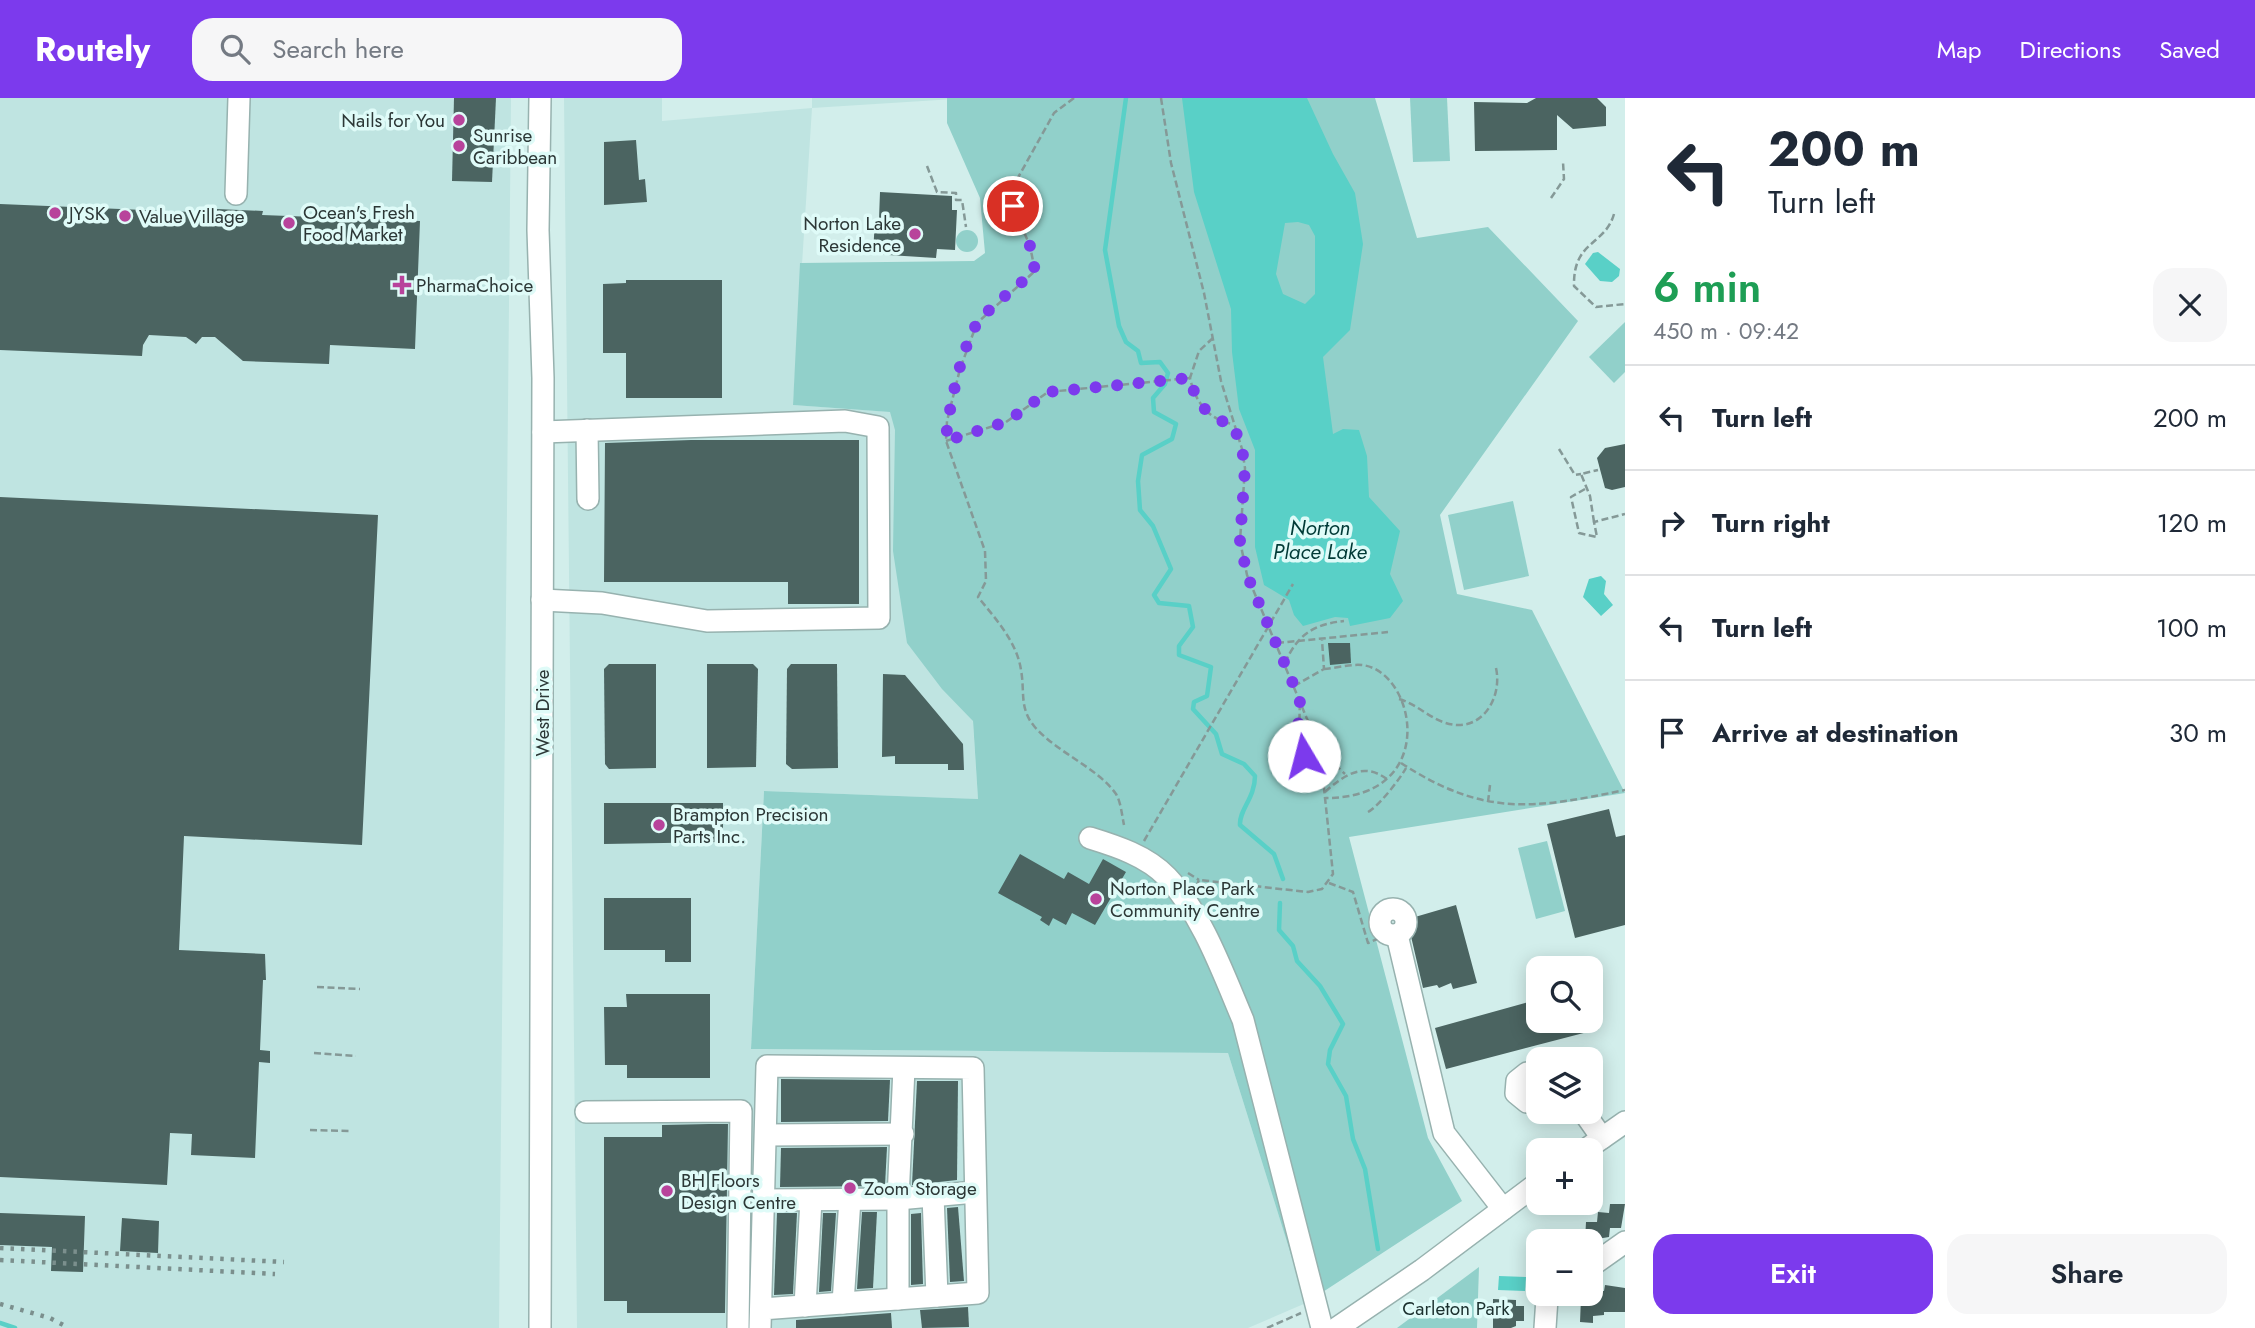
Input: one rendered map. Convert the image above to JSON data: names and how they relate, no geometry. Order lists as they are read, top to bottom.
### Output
{
  "streets": {
    "street": ["West Drive"]
  },
  "water": ["Norton Place Lake"],
  "parks": ["Carleton Park"],
  "places": {
    "other": [
      "Nails for You",
      "Sunrise Caribbean",
      "JYSK",
      "Value Village",
      "Ocean's Fresh Food Market",
      "Norton Lake Residence",
      "Brampton Precision Parts Inc.",
      "Norton Place Park Community Centre",
      "Zoom Storage",
      "BH Floors Design Centre"
    ],
    "health": ["PharmaChoice"]
  },
  "page": {
    "header": "Routely",
    "search": "Search here",
    "nav": ["Map", "Directions", "Saved"],
    "turn": ["200 m", "Turn left"],
    "heading": ["6 min", "450 m · 09:42"],
    "list": [
      {
        "name": "Turn left",
        "value": "200 m"
      },
      {
        "name": "Turn right",
        "value": "120 m"
      },
      {
        "name": "Turn left",
        "value": "100 m"
      },
      {
        "name": "Arrive at destination",
        "value": "30 m"
      }
    ],
    "map_buttons": ["+", "−"],
    "buttons": ["Exit", "Share"]
  }
}
